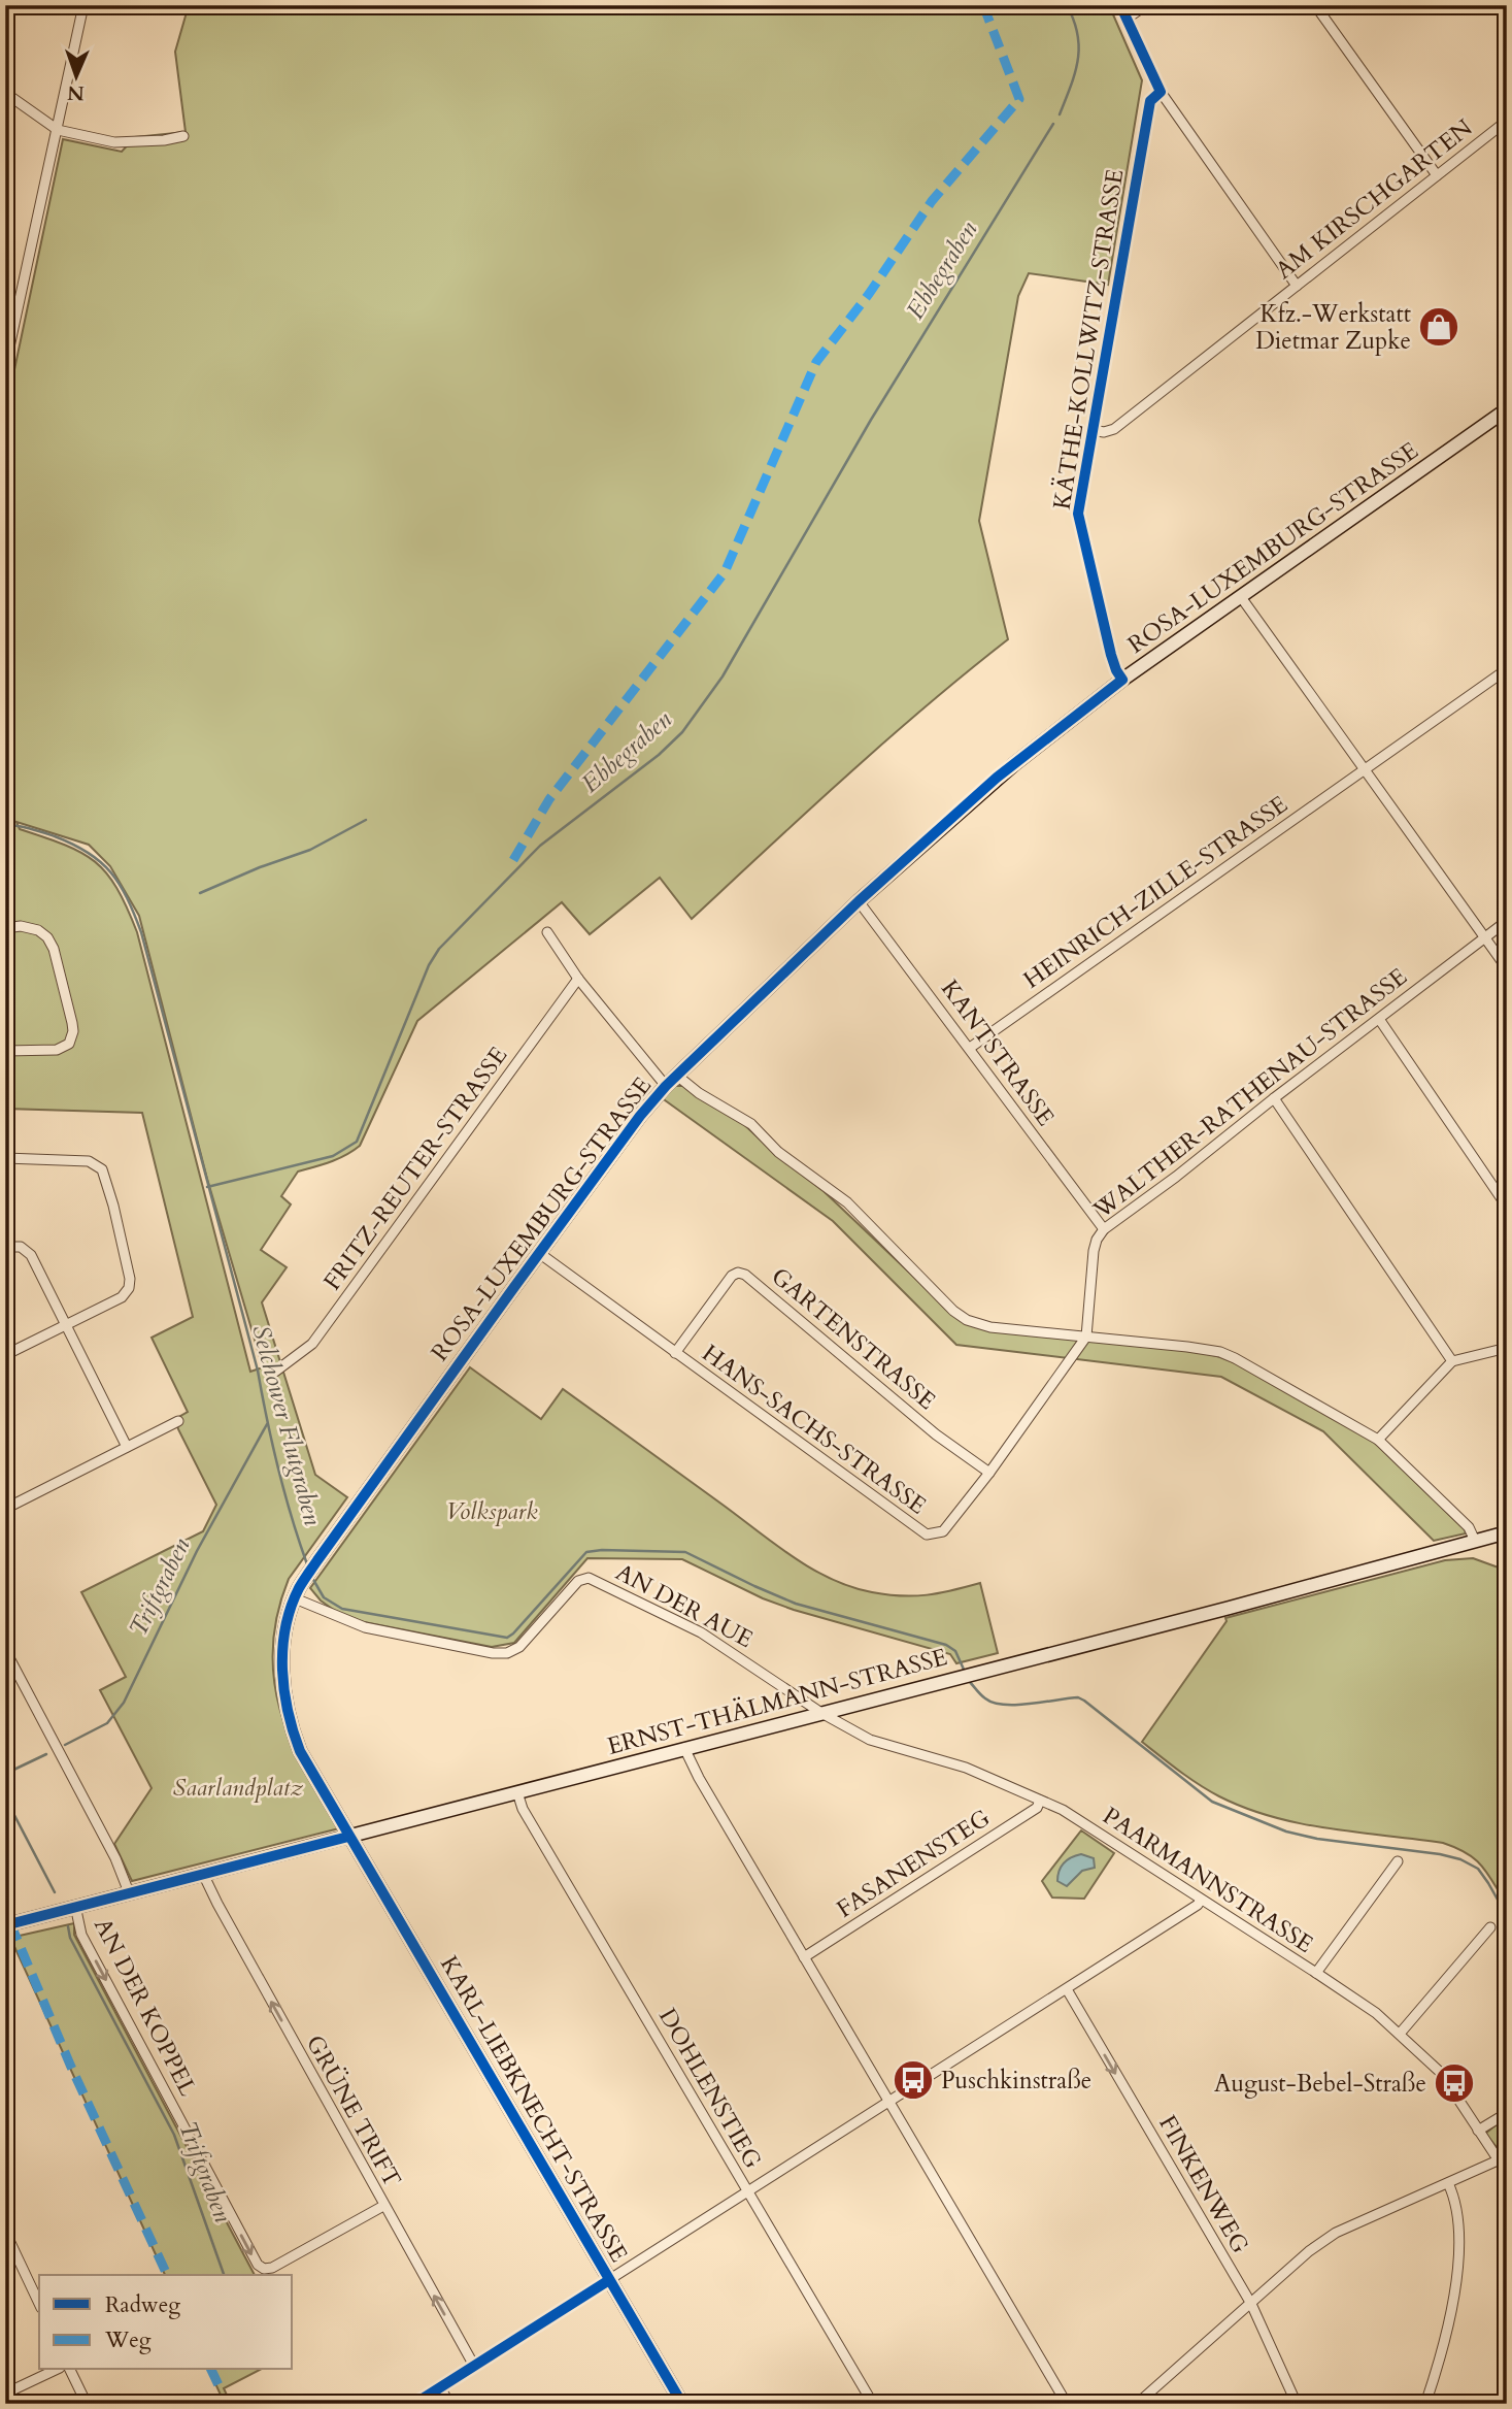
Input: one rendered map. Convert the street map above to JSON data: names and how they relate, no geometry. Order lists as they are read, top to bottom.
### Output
{
  "streets": {
    "street": [
      "AM KIRSCHGARTEN",
      "KÄTHE-KOLLWITZ-STRASSE",
      "ROSA-LUXEMBURG-STRASSE",
      "HEINRICH-ZILLE-STRASSE",
      "KANTSTRASSE",
      "WALTHER-RATHENAU-STRASSE",
      "FRITZ-REUTER-STRASSE",
      "GARTENSTRASSE",
      "HANS-SACHS-STRASSE",
      "AN DER AUE",
      "ERNST-THÄLMANN-STRASSE",
      "FASANENSTEG",
      "PAARMANNSTRASSE",
      "AN DER KOPPEL",
      "DOHLENSTIEG",
      "KARL-LIEBKNECHT-STRASSE",
      "GRÜNE TRIFT",
      "FINKENWEG"
    ]
  },
  "crossings": [
    ["AM KIRSCHGARTEN", "KÄTHE-KOLLWITZ-STRASSE"],
    ["KÄTHE-KOLLWITZ-STRASSE", "ROSA-LUXEMBURG-STRASSE"],
    ["ROSA-LUXEMBURG-STRASSE", "KANTSTRASSE"],
    ["ROSA-LUXEMBURG-STRASSE", "HANS-SACHS-STRASSE"],
    ["ROSA-LUXEMBURG-STRASSE", "AN DER AUE"],
    ["ROSA-LUXEMBURG-STRASSE", "ERNST-THÄLMANN-STRASSE"],
    ["ROSA-LUXEMBURG-STRASSE", "KARL-LIEBKNECHT-STRASSE"],
    ["HEINRICH-ZILLE-STRASSE", "KANTSTRASSE"],
    ["KANTSTRASSE", "WALTHER-RATHENAU-STRASSE"],
    ["WALTHER-RATHENAU-STRASSE", "HANS-SACHS-STRASSE"],
    ["GARTENSTRASSE", "HANS-SACHS-STRASSE"],
    ["AN DER AUE", "ERNST-THÄLMANN-STRASSE"],
    ["AN DER AUE", "PAARMANNSTRASSE"],
    ["ERNST-THÄLMANN-STRASSE", "PAARMANNSTRASSE"],
    ["ERNST-THÄLMANN-STRASSE", "AN DER KOPPEL"],
    ["ERNST-THÄLMANN-STRASSE", "DOHLENSTIEG"],
    ["ERNST-THÄLMANN-STRASSE", "KARL-LIEBKNECHT-STRASSE"],
    ["ERNST-THÄLMANN-STRASSE", "GRÜNE TRIFT"],
    ["FASANENSTEG", "PAARMANNSTRASSE"],
    ["AN DER KOPPEL", "GRÜNE TRIFT"]
  ],
  "one_way": ["GRÜNE TRIFT", "FINKENWEG"],
  "water": ["Ebbegraben", "Selchower Flutgraben", "Triftgraben"],
  "parks": ["Volkspark", "Saarlandplatz"],
  "places": {
    "shop": ["Kfz.-Werkstatt Dietmar Zupke"],
    "bus stop": ["Puschkinstraße", "August-Bebel-Straße"]
  },
  "legend": ["Radweg", "Weg"],
  "north": "bottom"
}
